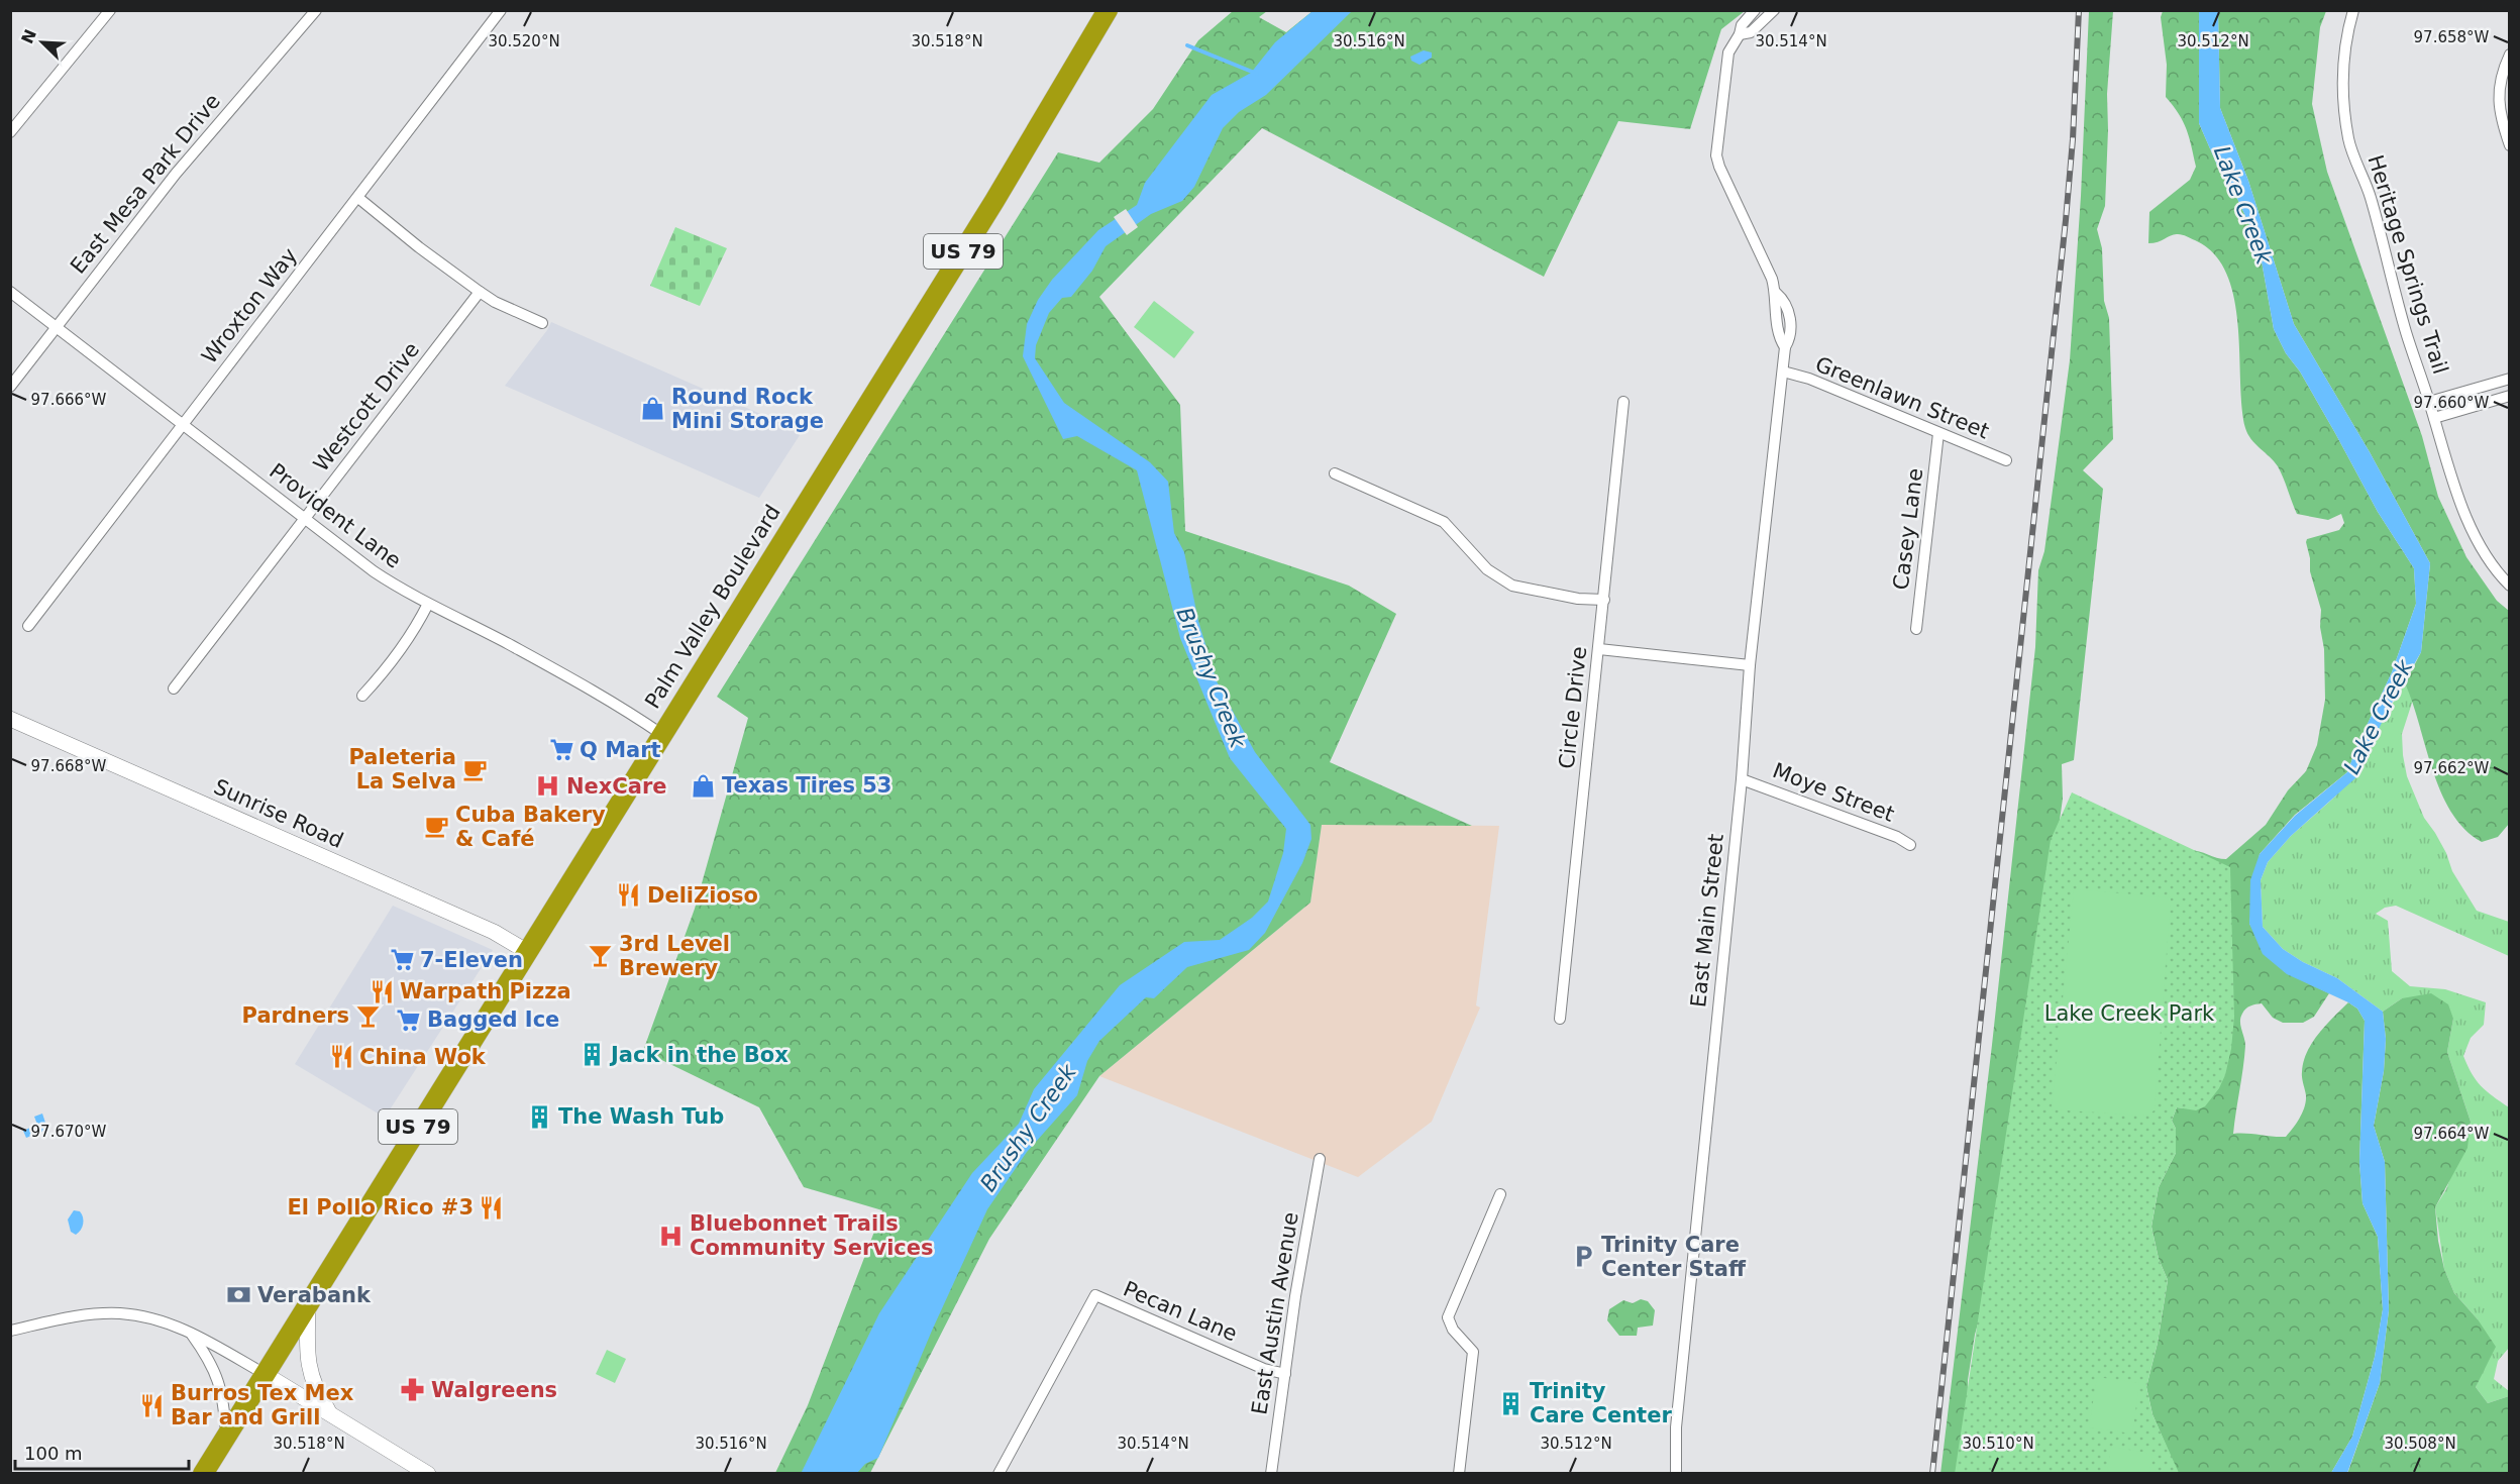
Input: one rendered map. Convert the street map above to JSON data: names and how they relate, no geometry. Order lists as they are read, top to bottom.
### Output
{
  "streets": {
    "highway": ["US 79", "Palm Valley Boulevard"],
    "main road": ["Sunrise Road"],
    "street": [
      "East Mesa Park Drive",
      "Heritage Springs Trail",
      "Wroxton Way",
      "Greenlawn Street",
      "Westcott Drive",
      "Provident Lane",
      "Casey Lane",
      "Circle Drive",
      "Moye Street",
      "East Main Street",
      "Pecan Lane",
      "East Austin Avenue"
    ]
  },
  "crossings": [
    ["East Mesa Park Drive", "Provident Lane"],
    ["Wroxton Way", "Provident Lane"],
    ["Greenlawn Street", "Casey Lane"],
    ["Greenlawn Street", "East Main Street"],
    ["Westcott Drive", "Provident Lane"],
    ["Provident Lane", "Palm Valley Boulevard"],
    ["Palm Valley Boulevard", "Sunrise Road"],
    ["Moye Street", "East Main Street"],
    ["Pecan Lane", "East Austin Avenue"]
  ],
  "water": ["Lake Creek", "Brushy Creek"],
  "parks": ["Lake Creek Park"],
  "places": {
    "shop": ["Round Rock Mini Storage", "Texas Tires 53"],
    "supermarket": ["Q Mart", "7-Eleven", "Bagged Ice"],
    "cafe": ["Paleteria La Selva", "Cuba Bakery & Café"],
    "hospital": ["NexCare", "Bluebonnet Trails Community Services"],
    "restaurant": [
      "DeliZioso",
      "Warpath Pizza",
      "China Wok",
      "El Pollo Rico #3",
      "Burros Tex Mex Bar and Grill"
    ],
    "bar": ["3rd Level Brewery", "Pardners"],
    "building": ["Jack in the Box", "The Wash Tub", "Trinity Care Center"],
    "parking": ["Trinity Care Center Staff"],
    "bank": ["Verabank"],
    "pharmacy": ["Walgreens"]
  },
  "scale_bar": "100 m",
  "north": "top left",
  "coordinates": [
    "97.658°W",
    "30.520°N",
    "30.518°N",
    "30.516°N",
    "30.514°N",
    "30.512°N",
    "97.666°W",
    "97.660°W",
    "97.668°W",
    "97.662°W",
    "97.670°W",
    "97.664°W",
    "30.510°N",
    "30.508°N"
  ]
}
